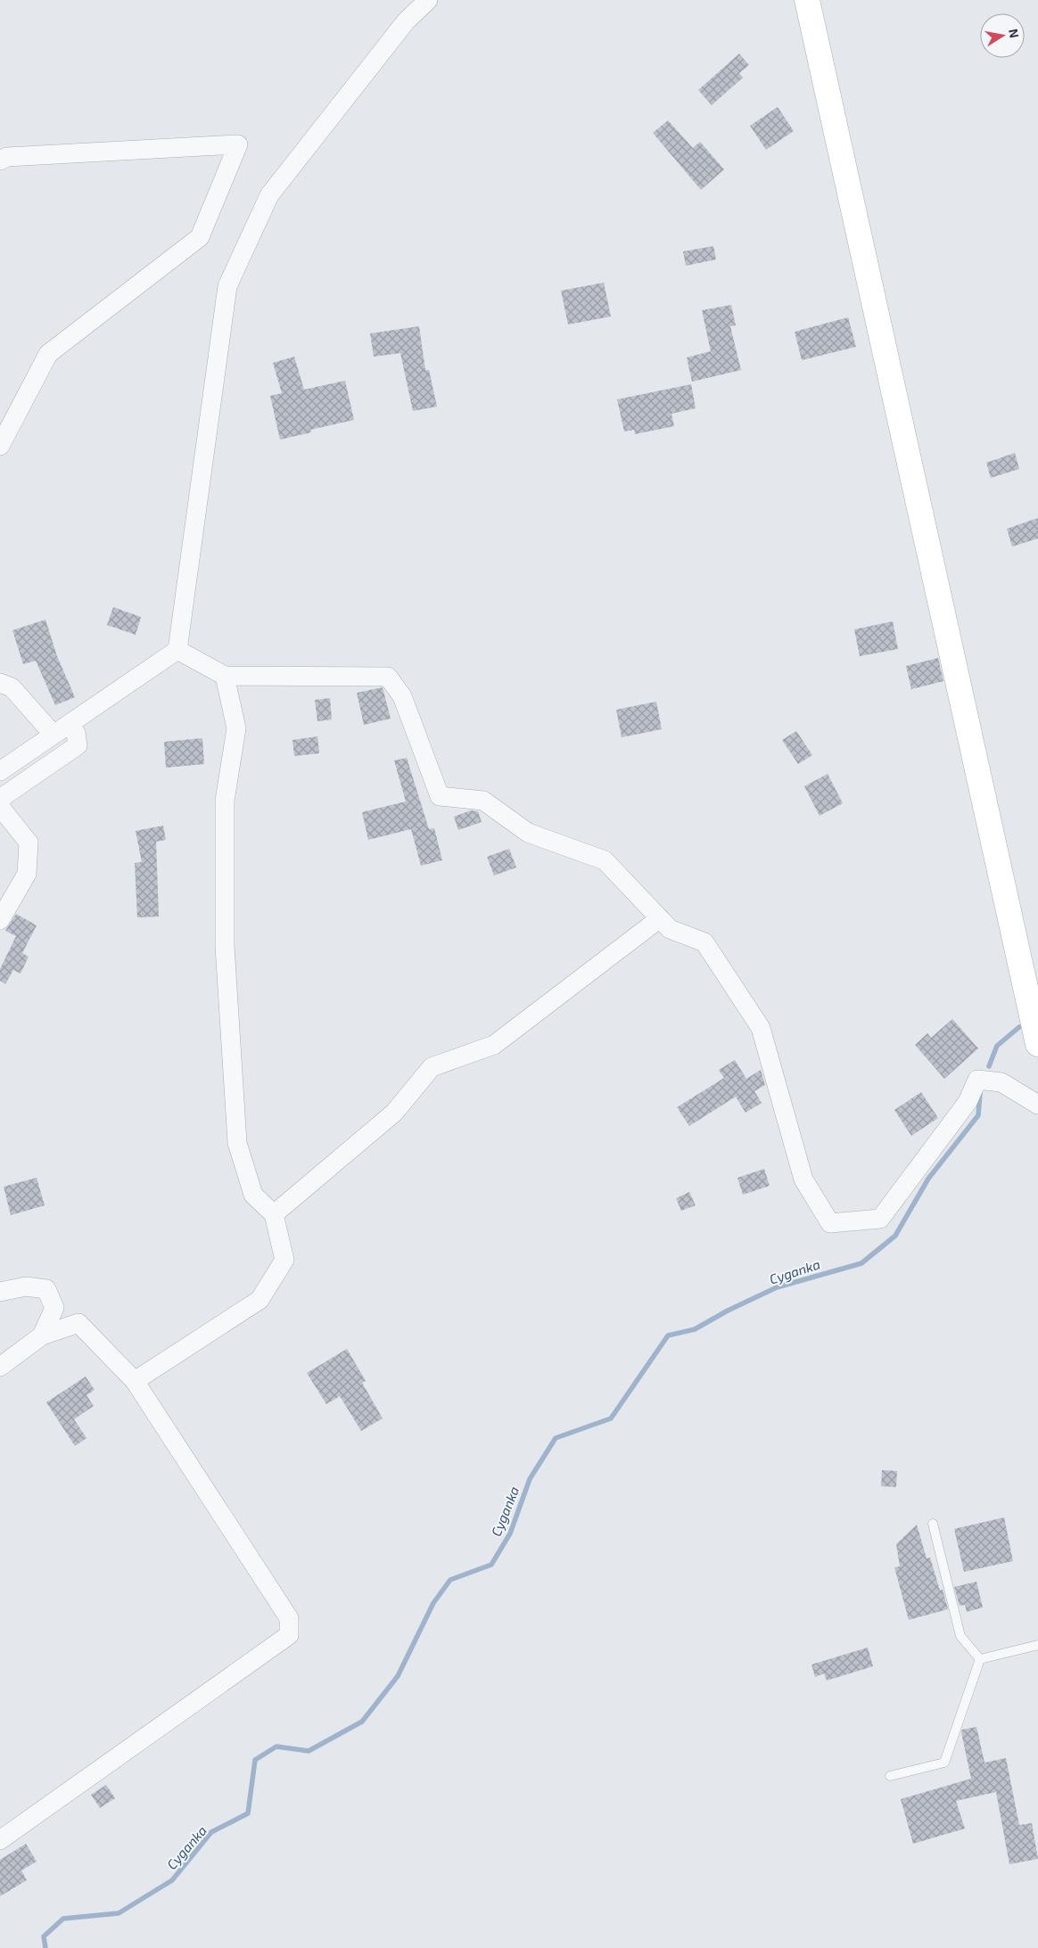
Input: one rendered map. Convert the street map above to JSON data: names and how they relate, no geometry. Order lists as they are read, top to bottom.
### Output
{
  "water": ["Cyganka"],
  "north": "right"
}
